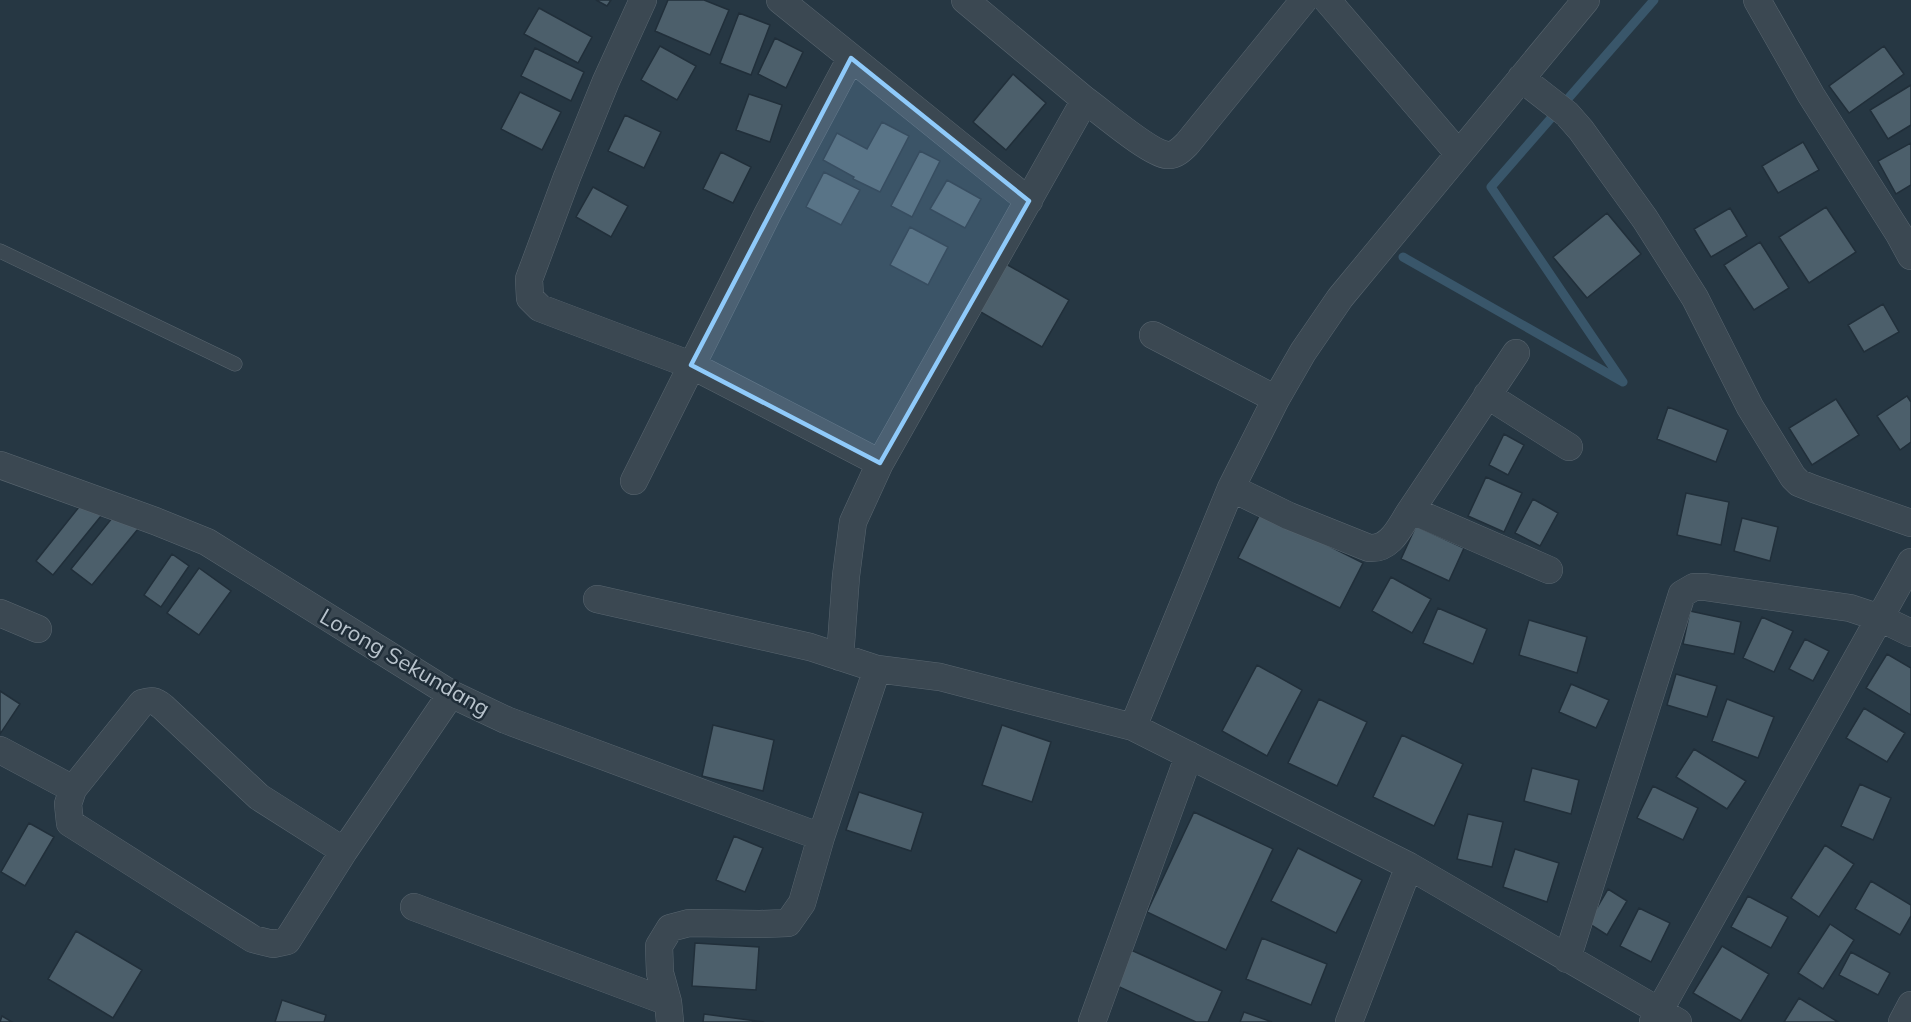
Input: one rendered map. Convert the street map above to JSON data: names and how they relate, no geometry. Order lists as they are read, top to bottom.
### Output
{
  "streets": {
    "street": ["Lorong Sekundang"]
  }
}
